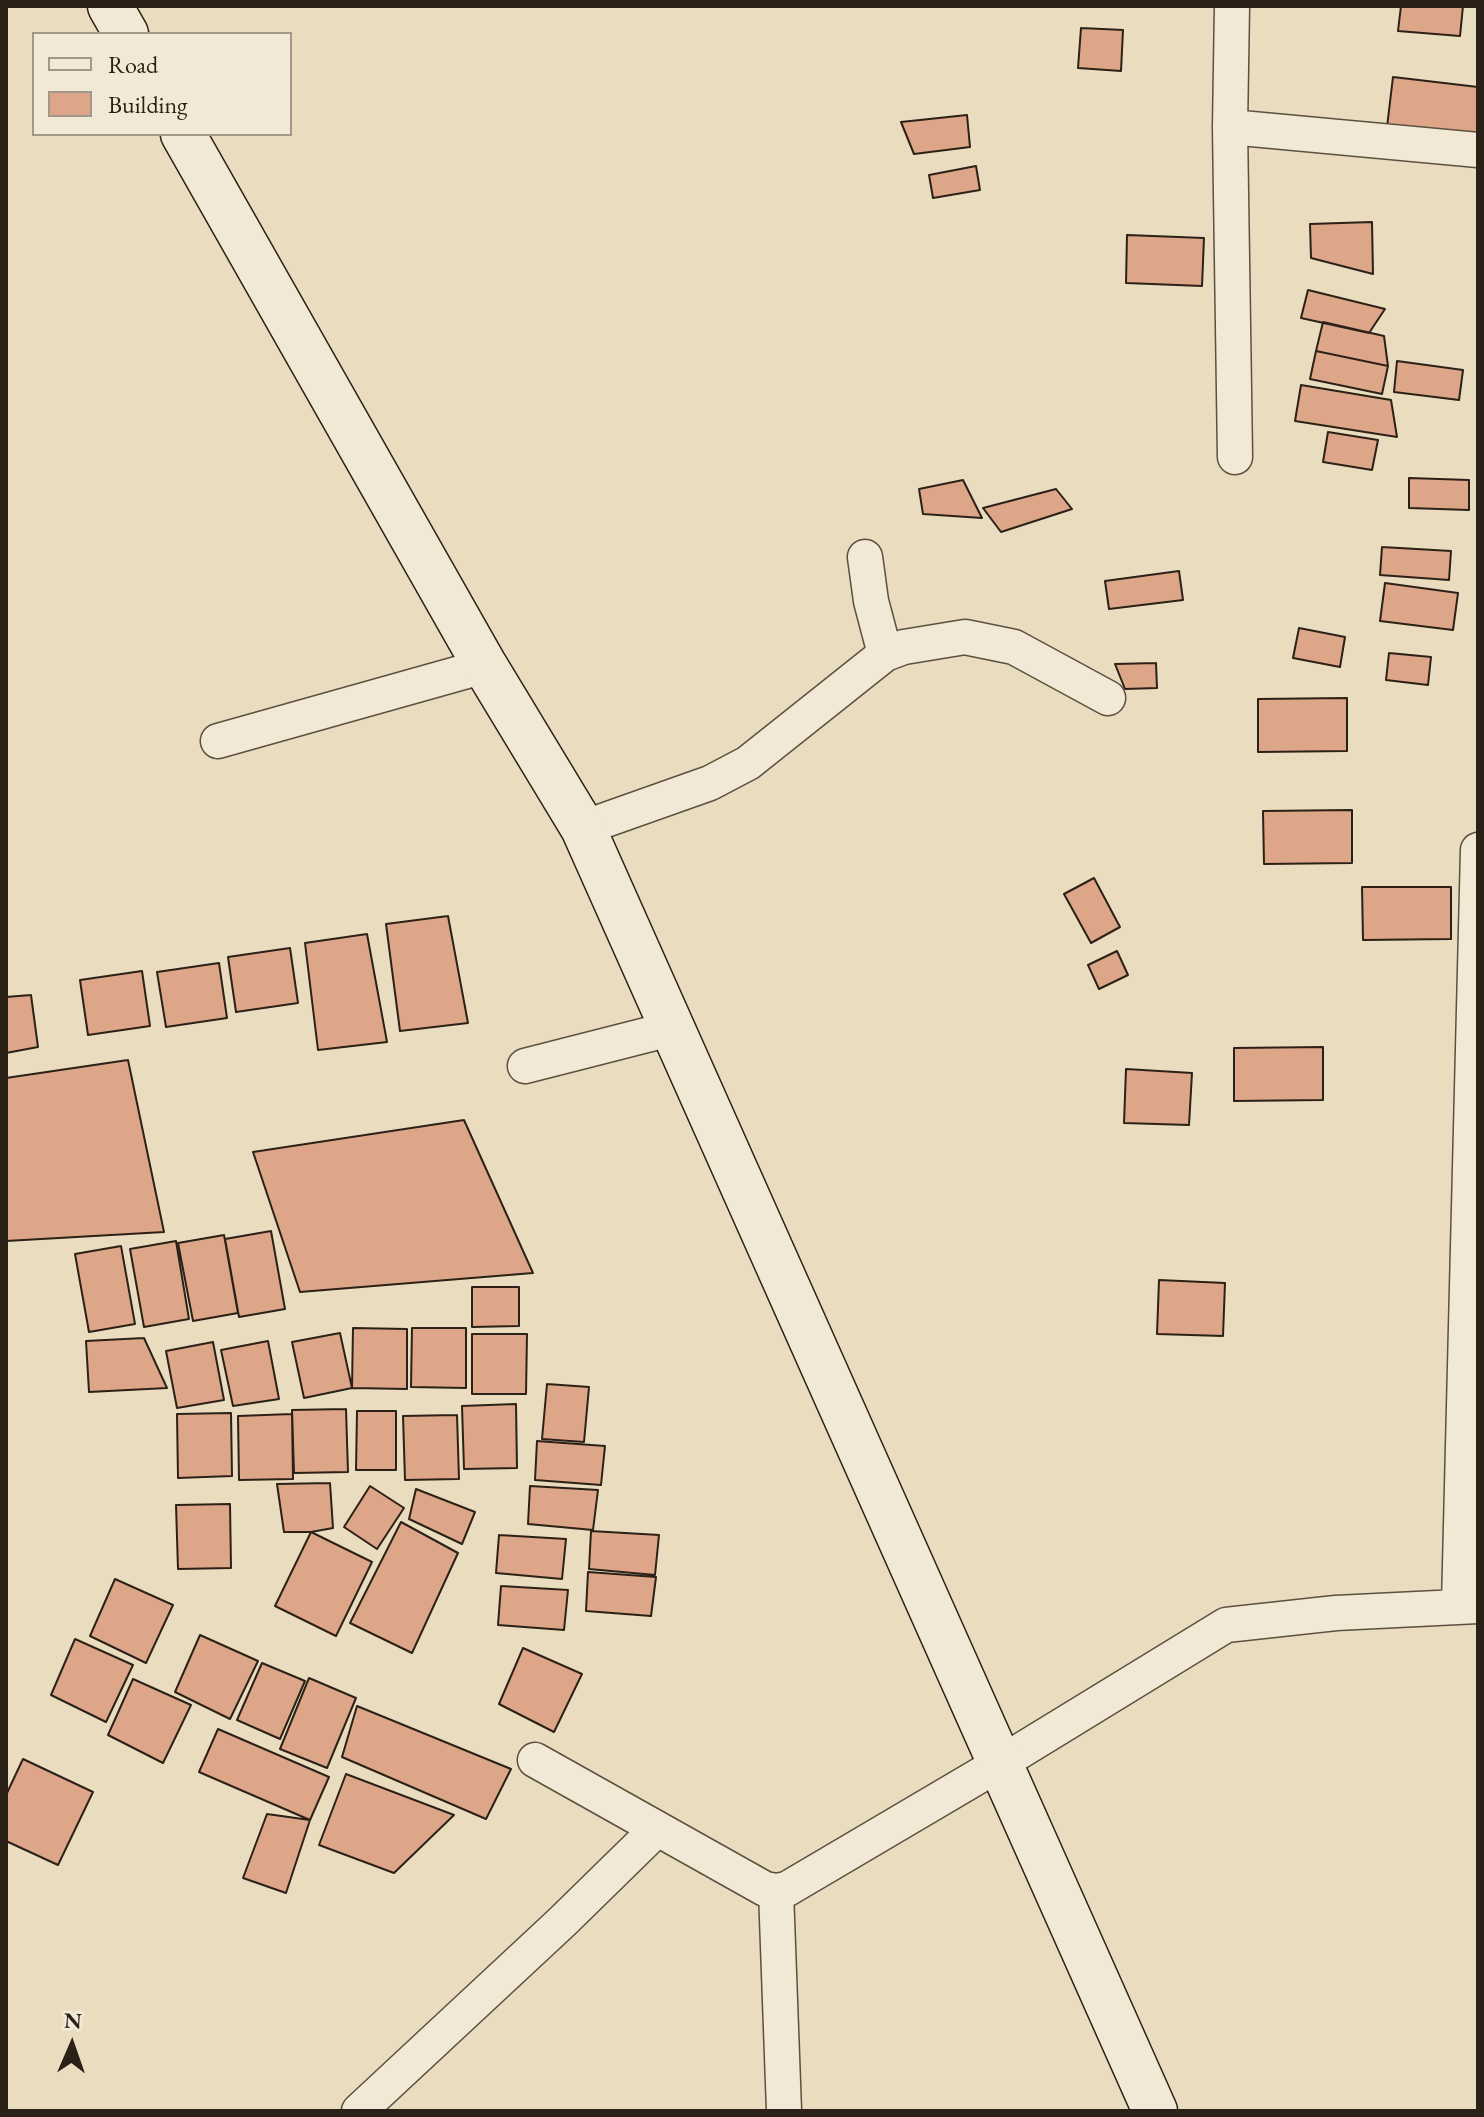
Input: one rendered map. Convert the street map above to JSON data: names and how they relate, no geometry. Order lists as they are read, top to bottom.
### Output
{
  "legend": ["Road", "Building"],
  "north": "top"
}
